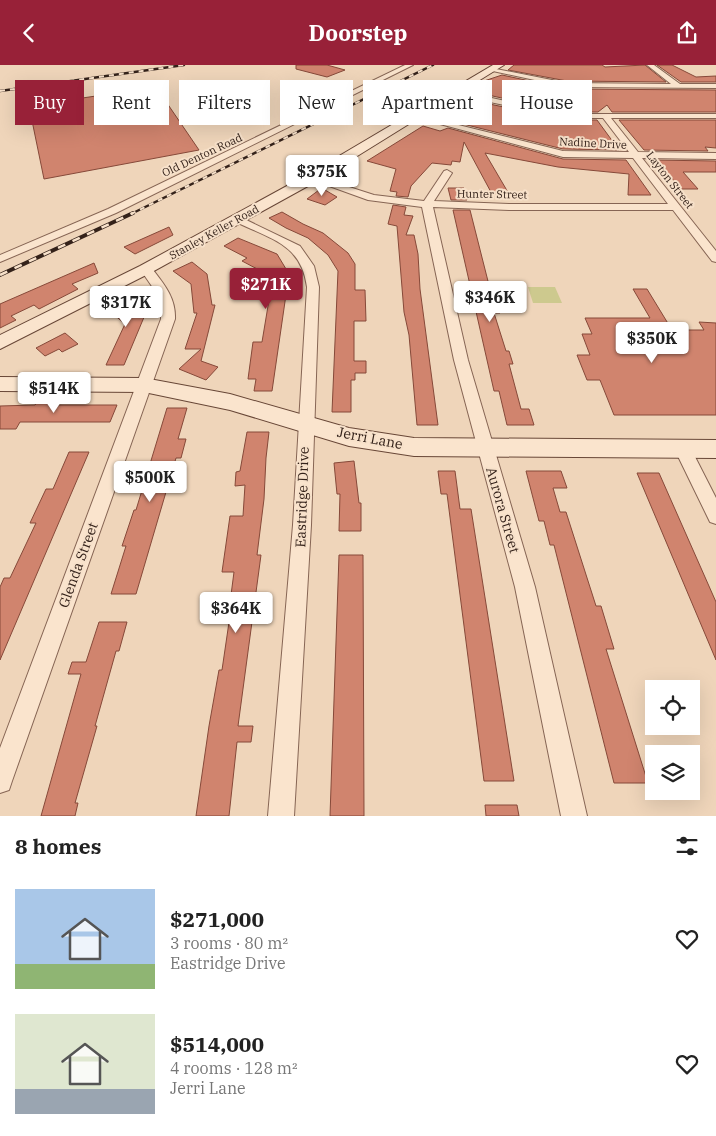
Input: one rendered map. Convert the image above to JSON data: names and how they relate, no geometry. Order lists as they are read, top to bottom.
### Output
{
  "streets": {
    "street": [
      "Nadine Drive",
      "Old Denton Road",
      "Layton Street",
      "Hunter Street",
      "Stanley Keller Road",
      "Jerri Lane",
      "Eastridge Drive",
      "Aurora Street",
      "Glenda Street"
    ]
  },
  "crossings": [
    ["Nadine Drive", "Layton Street"],
    ["Layton Street", "Hunter Street"],
    ["Hunter Street", "Stanley Keller Road"],
    ["Hunter Street", "Aurora Street"],
    ["Stanley Keller Road", "Eastridge Drive"],
    ["Stanley Keller Road", "Glenda Street"],
    ["Jerri Lane", "Eastridge Drive"],
    ["Jerri Lane", "Aurora Street"],
    ["Jerri Lane", "Glenda Street"]
  ],
  "page": {
    "header": "Doorstep",
    "chip": [
      "Buy",
      "Rent",
      "Filters",
      "New",
      "Apartment",
      "House"
    ],
    "price": [
      "$375K",
      "$271K",
      "$346K",
      "$317K",
      "$350K",
      "$514K",
      "$500K",
      "$364K"
    ],
    "heading": "8 homes",
    "list": [
      {
        "name": "$271,000",
        "note": "3 rooms · 80 m² · Eastridge Drive"
      },
      {
        "name": "$514,000",
        "note": "4 rooms · 128 m² · Jerri Lane"
      }
    ]
  }
}
